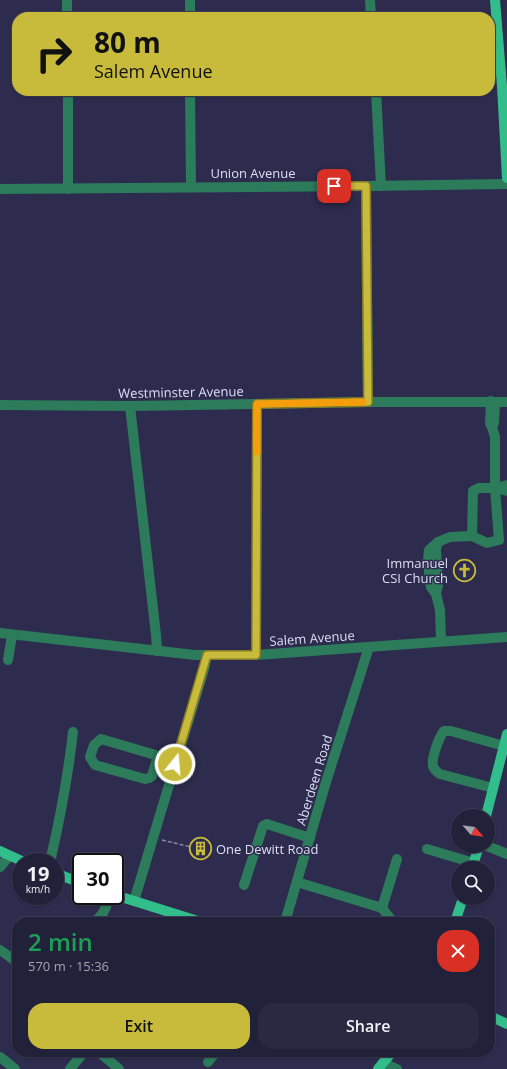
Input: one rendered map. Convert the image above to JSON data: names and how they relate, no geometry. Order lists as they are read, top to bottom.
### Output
{
  "streets": {
    "street": [
      "Union Avenue",
      "Westminster Avenue",
      "Salem Avenue",
      "Aberdeen Road"
    ]
  },
  "crossings": [
    ["Salem Avenue", "Aberdeen Road"]
  ],
  "places": {
    "church": ["Immanuel CSI Church"],
    "building": ["One Dewitt Road"]
  },
  "north": "bottom right",
  "page": {
    "turn": ["80 m", "Salem Avenue"],
    "speed": "19 km/h",
    "limit": "30",
    "heading": ["2 min", "570 m · 15:36"],
    "buttons": ["Exit", "Share"]
  }
}
